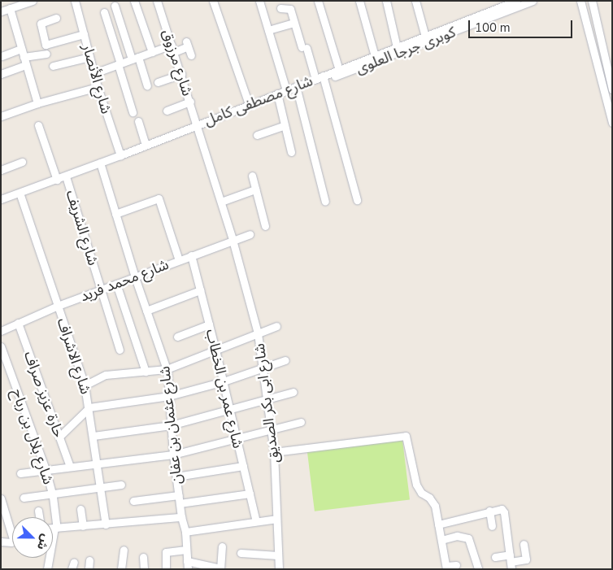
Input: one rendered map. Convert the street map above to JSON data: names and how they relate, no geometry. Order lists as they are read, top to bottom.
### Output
{
  "streets": {
    "street": [
      "كوبرى جرجا العلوى",
      "شارع مرزوق",
      "شارع الأنصار",
      "شارع مصطفى كامل",
      "شارع الشريف",
      "شارع محمد فريد",
      "شارع الاشراف",
      "شارع عمر بن الخطاب",
      "حارة عزيز صراف",
      "شارع ابى بكر الصديق",
      "شارع عثمان بن عفان",
      "شارع بلال بن رباح"
    ]
  },
  "crossings": [
    ["كوبرى جرجا العلوى", "شارع مصطفى كامل"],
    ["شارع مرزوق", "شارع مصطفى كامل"],
    ["شارع مرزوق", "شارع ابى بكر الصديق"],
    ["شارع الأنصار", "شارع مصطفى كامل"],
    ["شارع مصطفى كامل", "شارع الشريف"],
    ["شارع مصطفى كامل", "شارع الاشراف"],
    ["شارع مصطفى كامل", "شارع عثمان بن عفان"],
    ["شارع الشريف", "شارع محمد فريد"],
    ["شارع محمد فريد", "شارع الاشراف"],
    ["شارع محمد فريد", "شارع عمر بن الخطاب"],
    ["شارع محمد فريد", "حارة عزيز صراف"],
    ["شارع محمد فريد", "شارع ابى بكر الصديق"],
    ["شارع محمد فريد", "شارع عثمان بن عفان"]
  ],
  "scale_bar": "100 m",
  "north": "bottom right"
}
